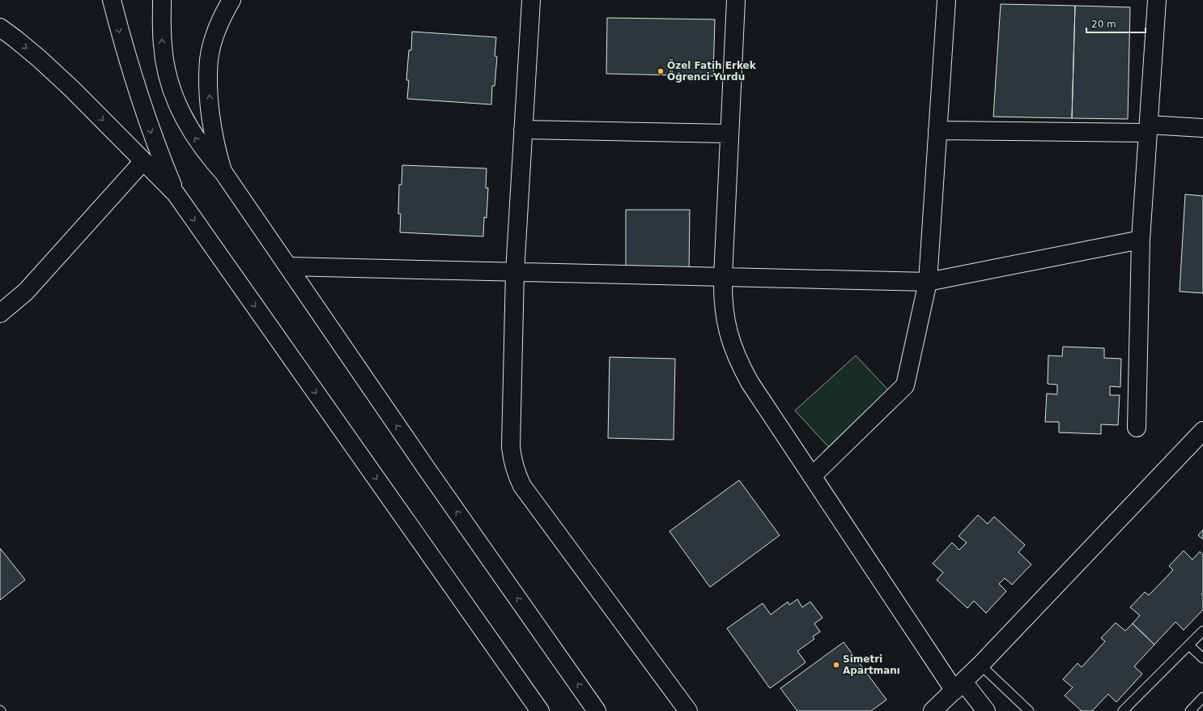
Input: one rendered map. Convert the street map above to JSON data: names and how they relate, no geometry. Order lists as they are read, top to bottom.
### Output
{
  "places": ["Özel Fatih Erkek Öğrenci Yurdu", "Simetri Apartmanı"],
  "scale_bar": "20 m"
}
